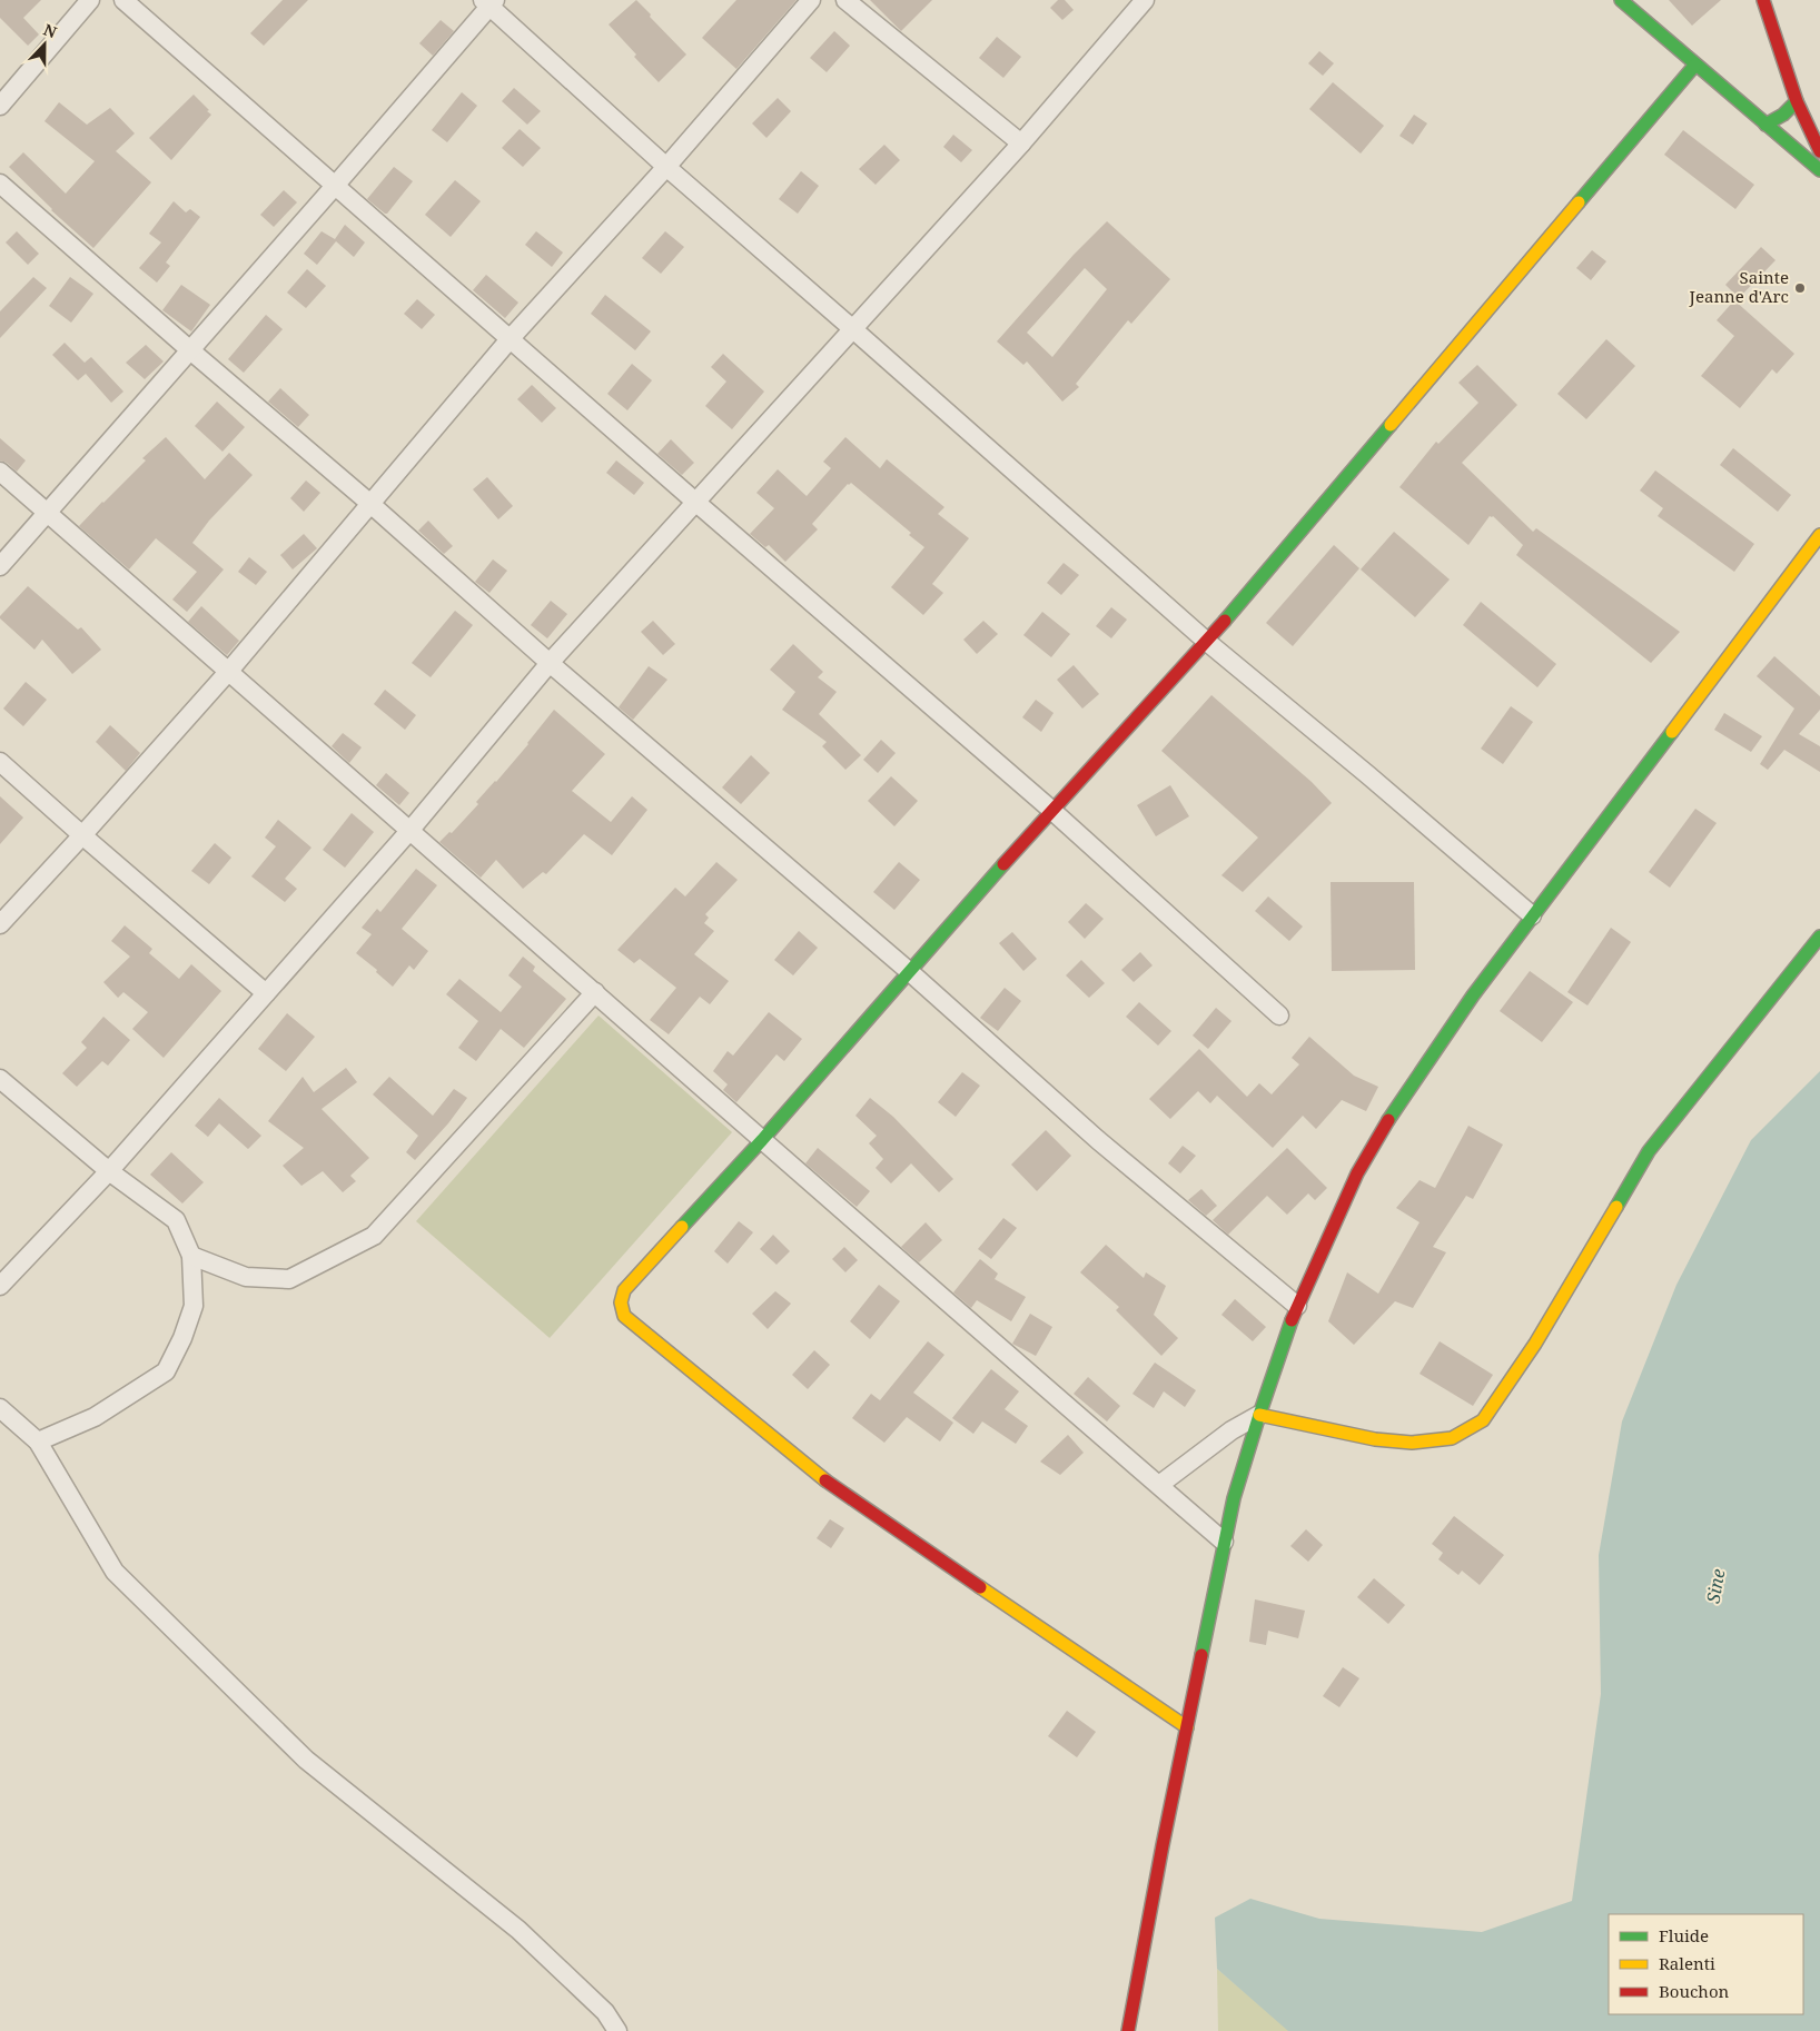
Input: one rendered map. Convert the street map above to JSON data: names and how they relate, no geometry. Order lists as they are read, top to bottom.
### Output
{
  "water": ["Sine"],
  "places": ["Sainte Jeanne d'Arc"],
  "legend": ["Fluide", "Ralenti", "Bouchon"],
  "north": "top"
}
